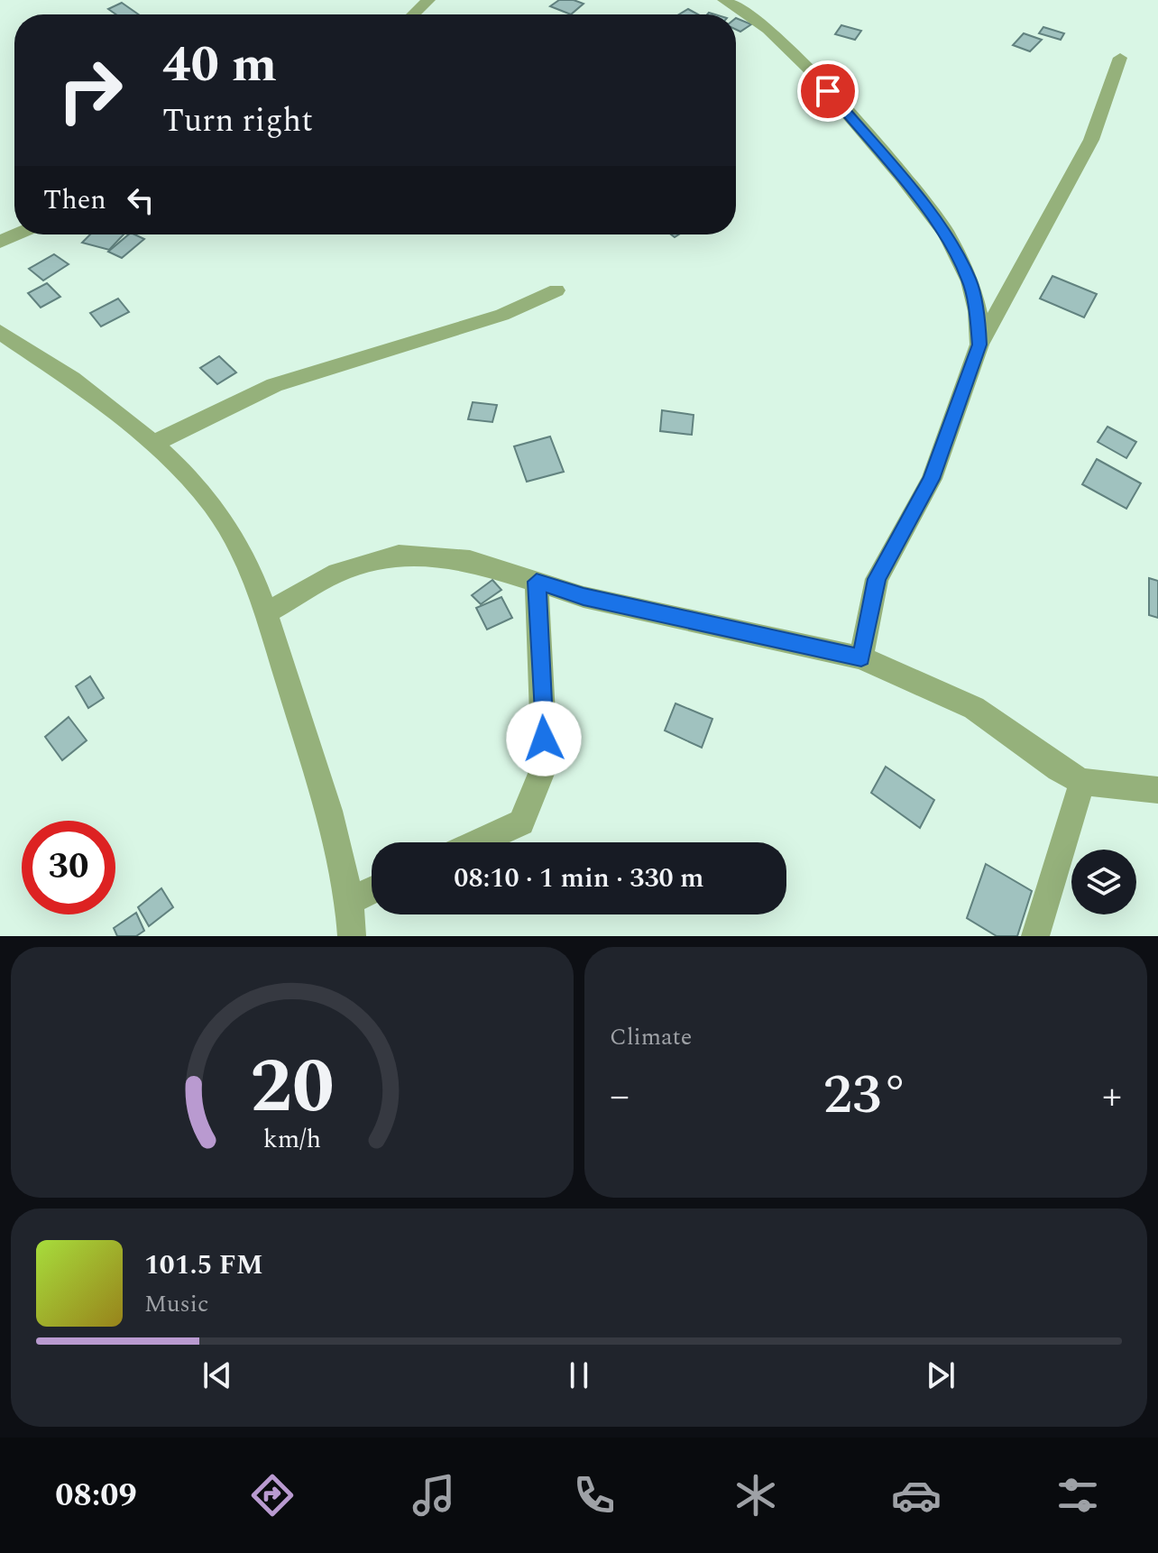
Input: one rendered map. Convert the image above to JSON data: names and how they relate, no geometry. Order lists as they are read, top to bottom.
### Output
{
  "page": {
    "turn": ["40 m", "Turn right"],
    "then": "Then",
    "limit": "30",
    "trip": "08:10 · 1 min · 330 m",
    "tile": "Climate",
    "heat": ["−", "23°", "+"],
    "song": ["101.5 FM", "Music"],
    "tabs": "08:09",
    "gauge": ["20", "km/h"]
  }
}
